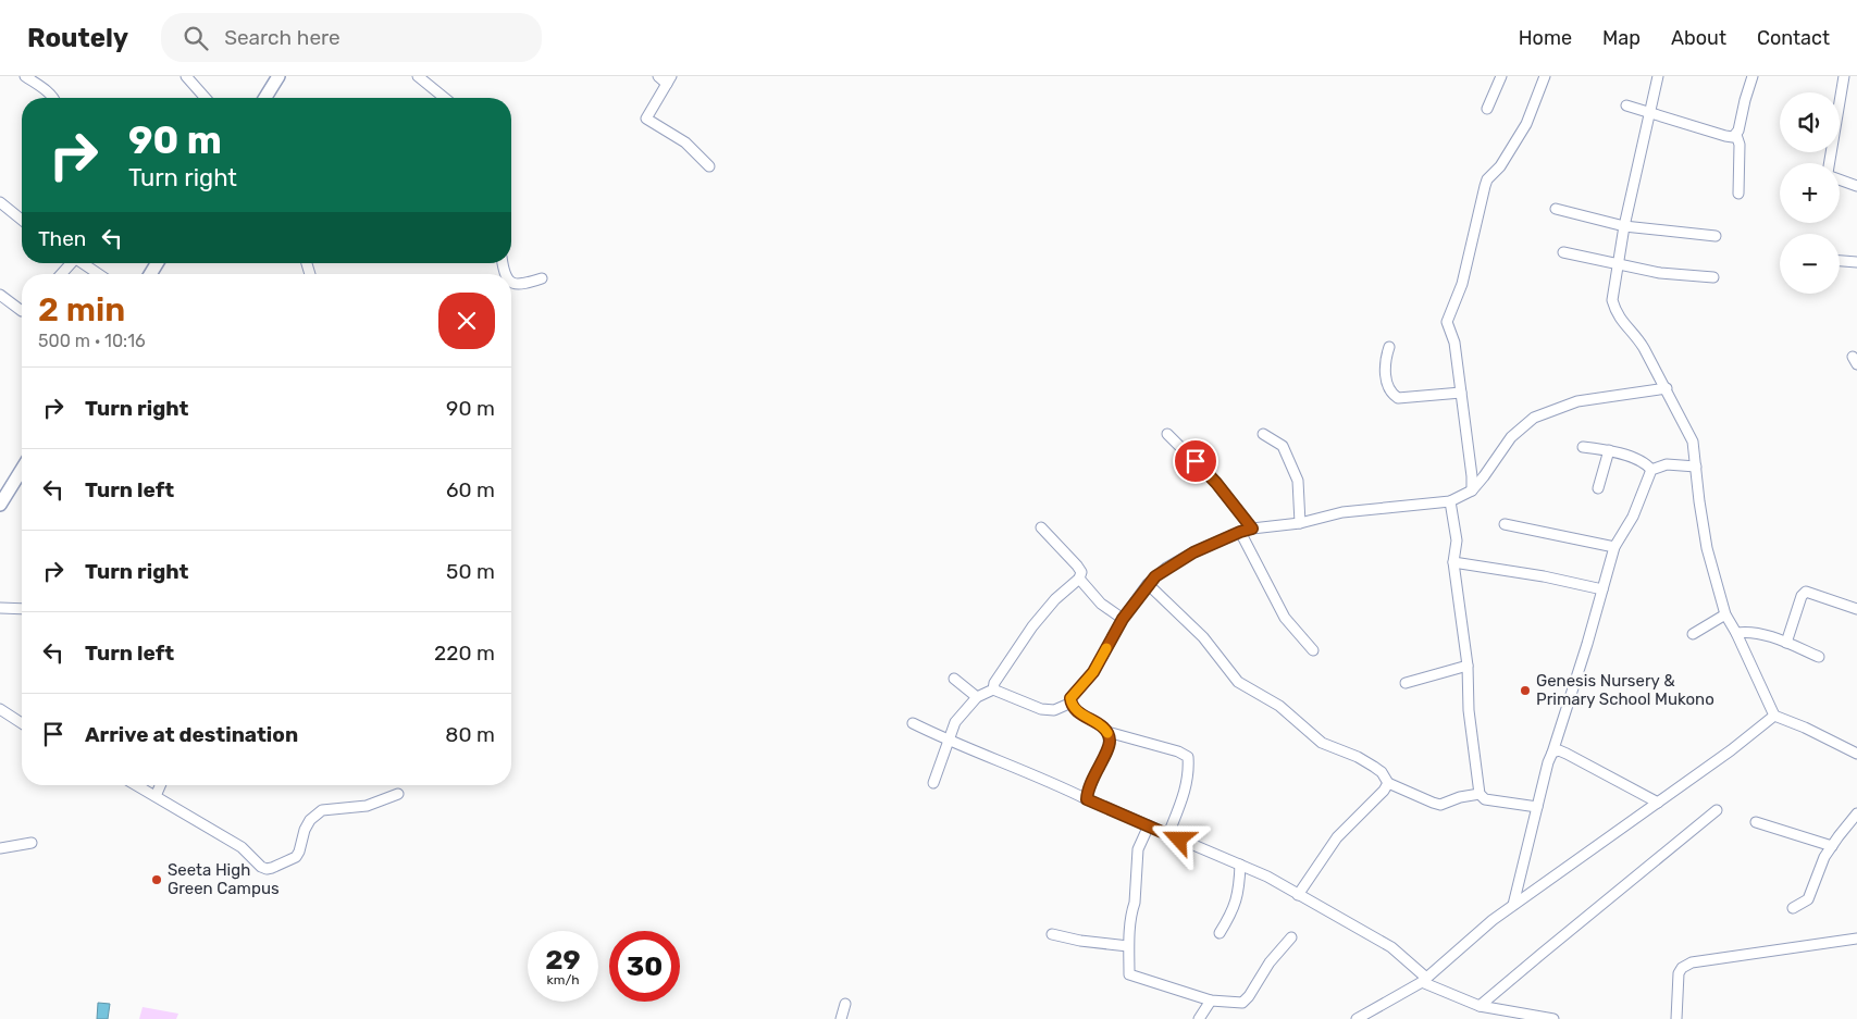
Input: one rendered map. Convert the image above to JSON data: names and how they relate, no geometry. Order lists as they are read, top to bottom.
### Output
{
  "places": ["Genesis Nursery & Primary School Mukono", "Seeta High Green Campus"],
  "page": {
    "header": "Routely",
    "search": "Search here",
    "nav": [
      "Home",
      "Map",
      "About",
      "Contact"
    ],
    "map_buttons": ["+", "−"],
    "turn": ["90 m", "Turn right"],
    "then": "Then",
    "heading": ["2 min", "500 m · 10:16"],
    "list": [
      {
        "name": "Turn right",
        "value": "90 m"
      },
      {
        "name": "Turn left",
        "value": "60 m"
      },
      {
        "name": "Turn right",
        "value": "50 m"
      },
      {
        "name": "Turn left",
        "value": "220 m"
      },
      {
        "name": "Arrive at destination",
        "value": "80 m"
      }
    ],
    "speed": "29 km/h",
    "limit": "30"
  }
}
